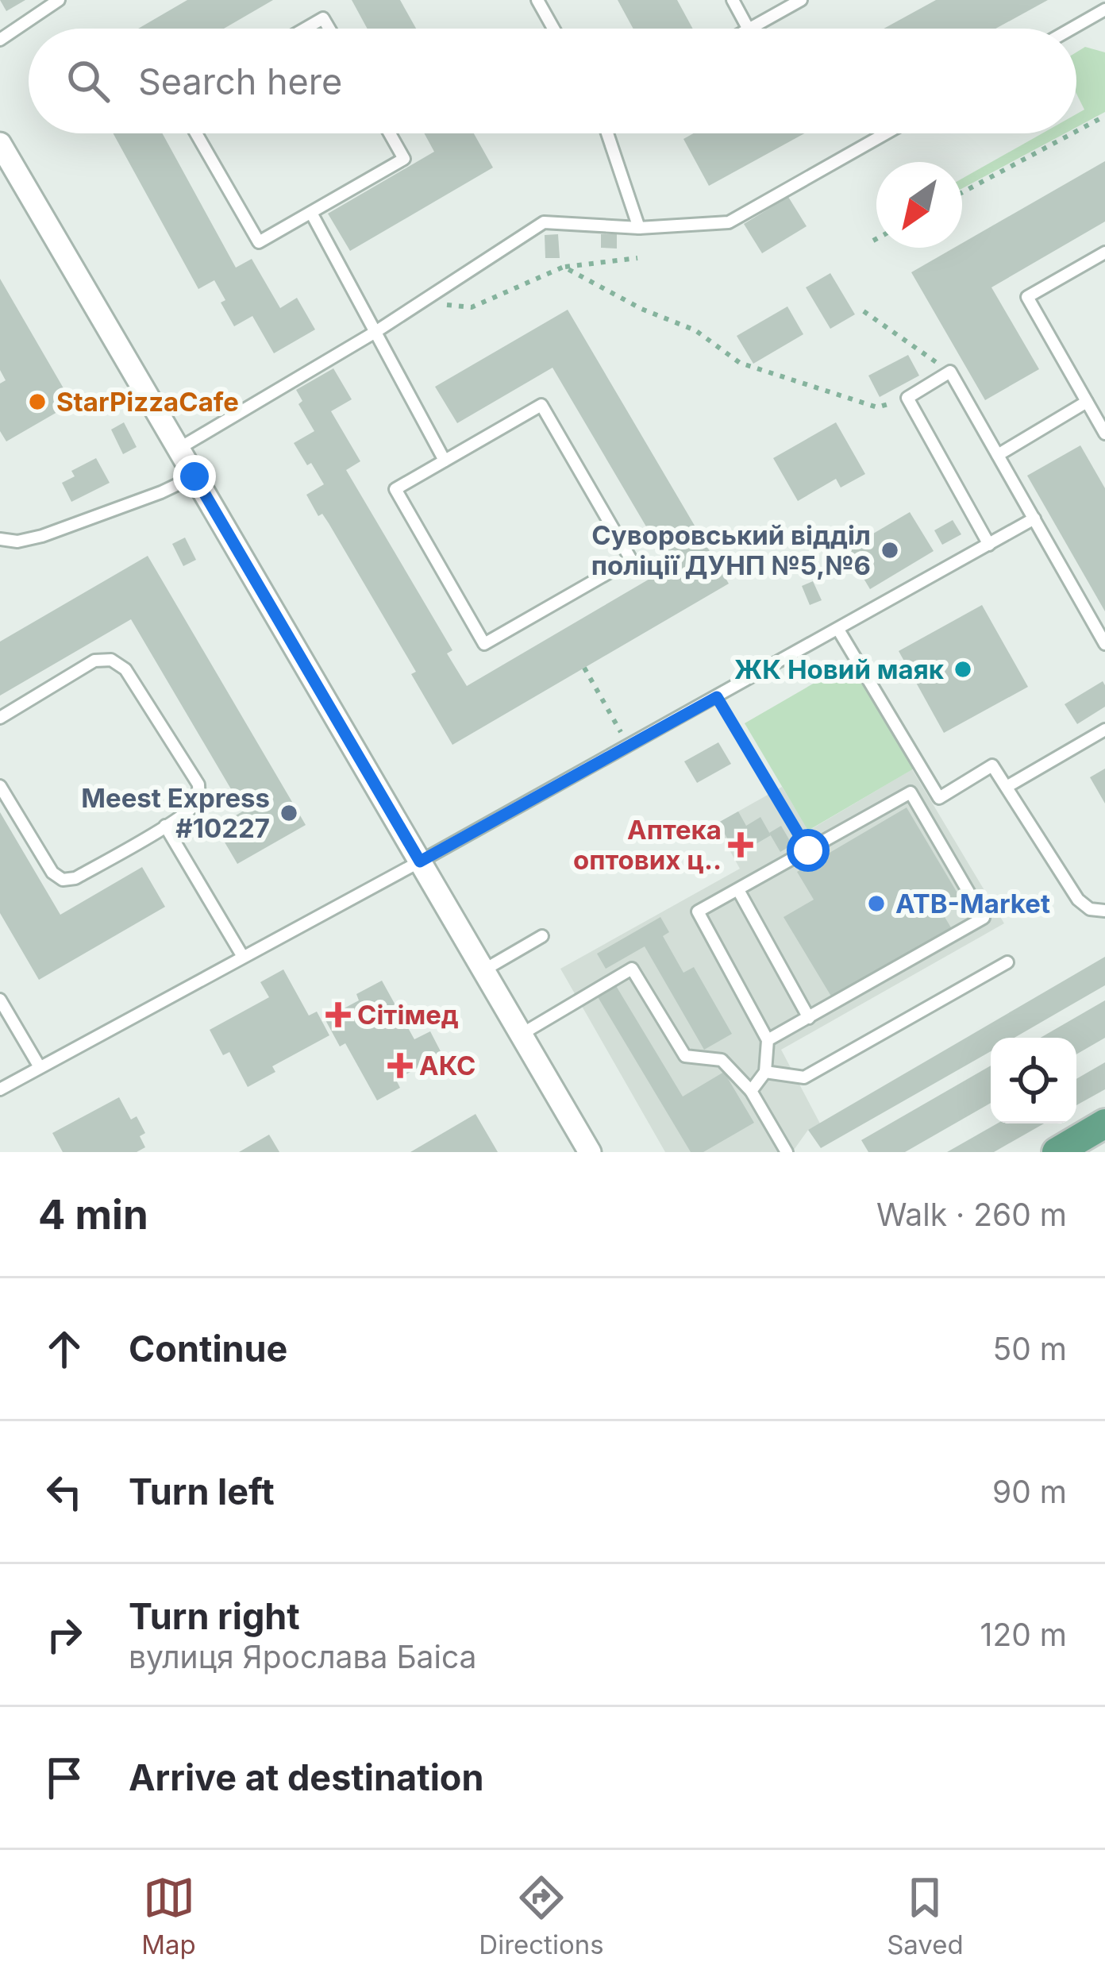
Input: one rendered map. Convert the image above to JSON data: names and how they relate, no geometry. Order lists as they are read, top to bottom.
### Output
{
  "places": {
    "other": [
      "StarPizzaCafe",
      "Суворовський відділ поліції ДУНП №5,№6",
      "ЖК Новий маяк",
      "Meest Express #10227",
      "ATB-Market"
    ],
    "health": ["Аптека оптових ц‥", "Сітімед", "АКС"]
  },
  "north": "bottom left",
  "page": {
    "search": "Search here",
    "heading": ["4 min", "Walk · 260 m"],
    "list": [
      ["Continue", "50 m"],
      ["Turn left", "90 m"],
      ["Turn right", "вулиця Ярослава Баіса", "120 m"],
      "Arrive at destination"
    ],
    "nav": ["Map", "Directions", "Saved"]
  }
}
